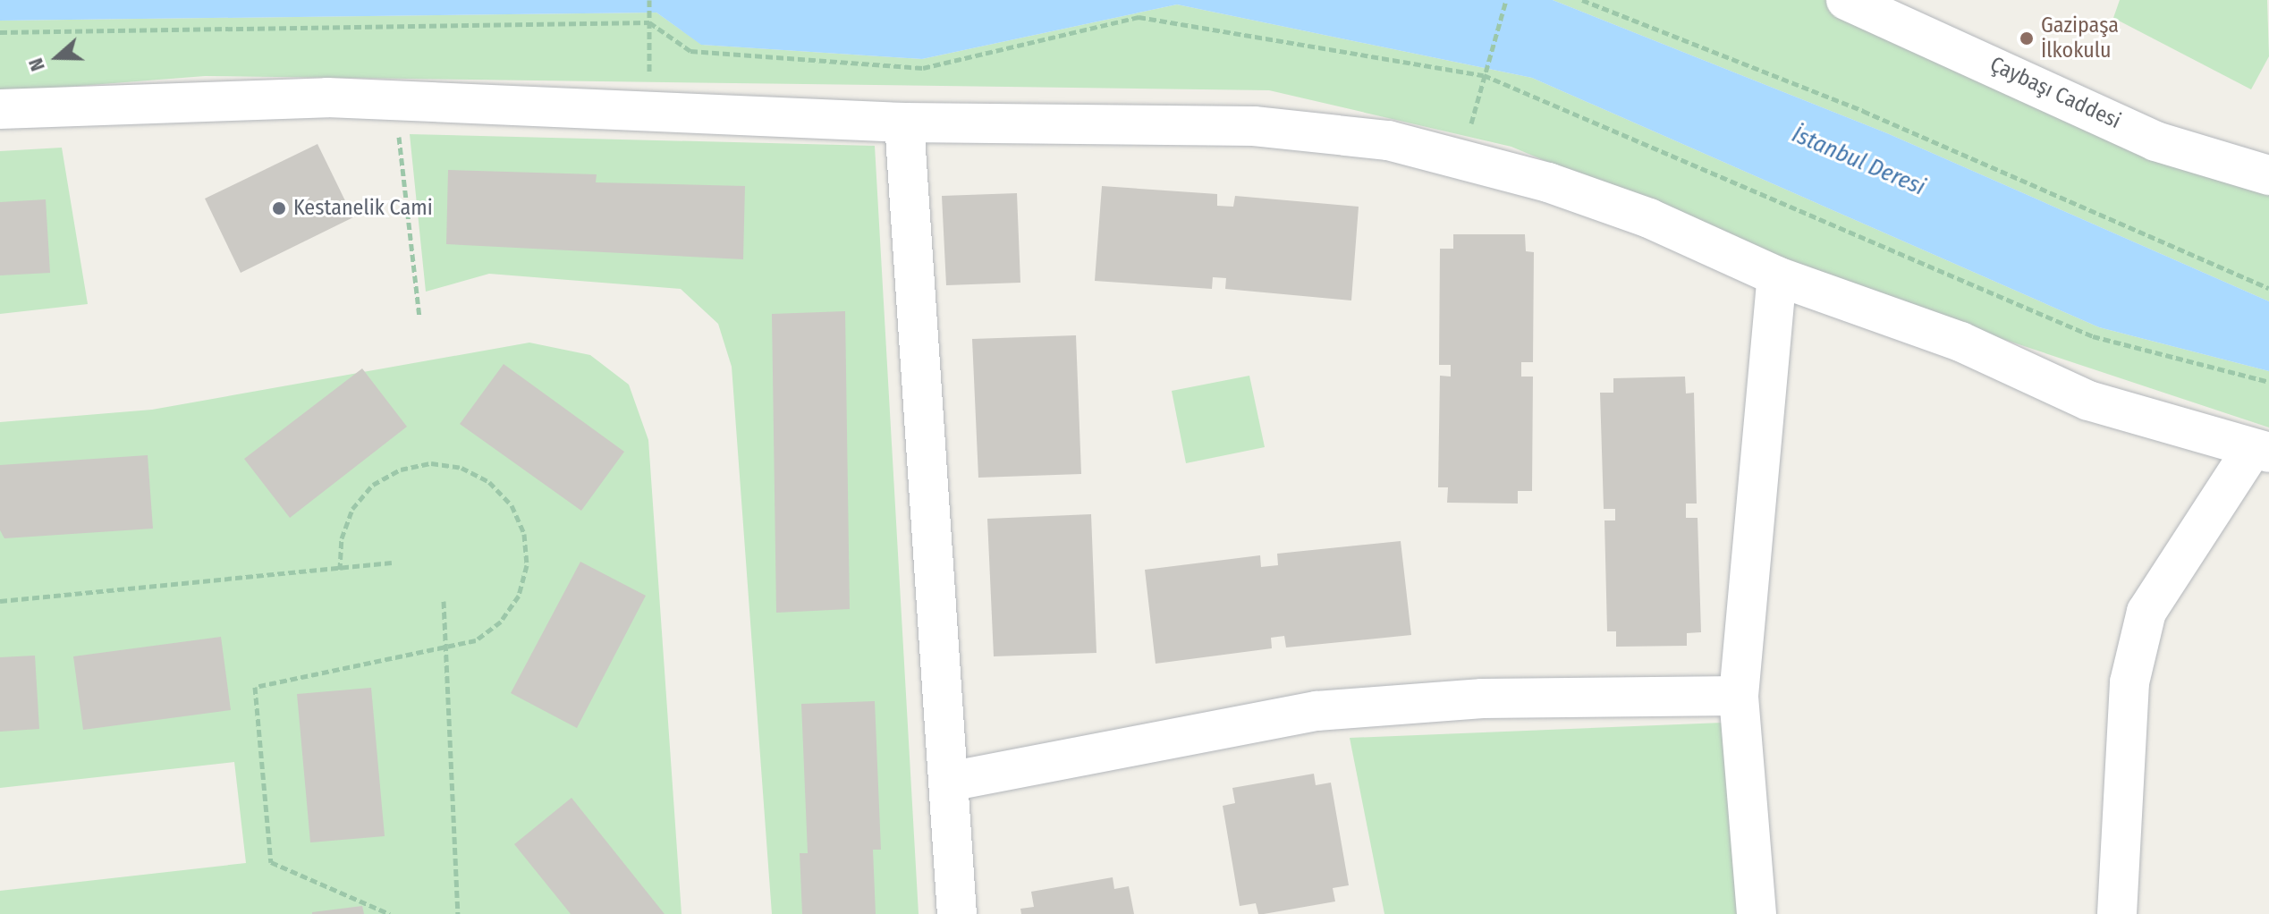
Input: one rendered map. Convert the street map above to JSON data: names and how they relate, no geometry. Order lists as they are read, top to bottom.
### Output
{
  "streets": {
    "street": ["Çaybaşı Caddesi"]
  },
  "water": ["İstanbul Deresi"],
  "places": ["Gazipaşa İlkokulu", "Kestanelik Cami"],
  "north": "left"
}
